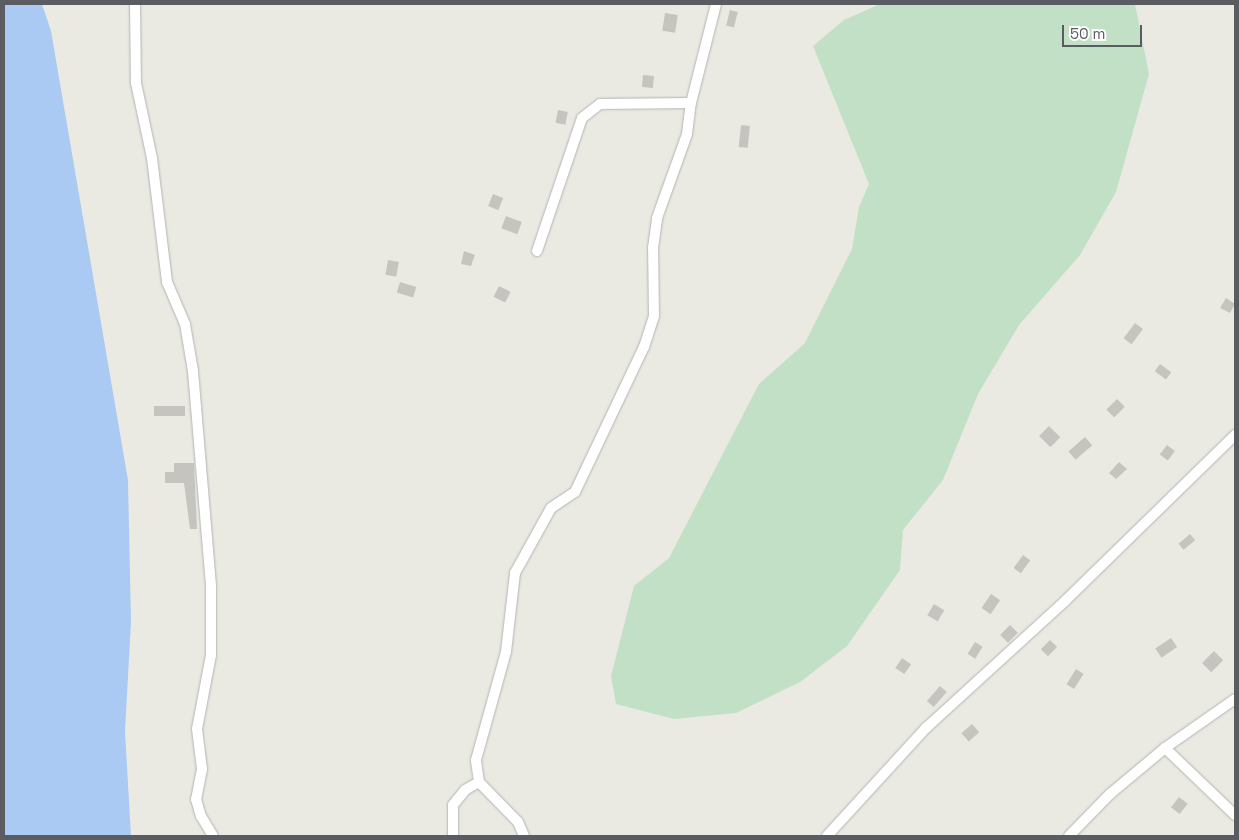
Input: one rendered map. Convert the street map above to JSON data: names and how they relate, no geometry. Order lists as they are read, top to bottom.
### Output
{
  "scale_bar": "50 m"
}
